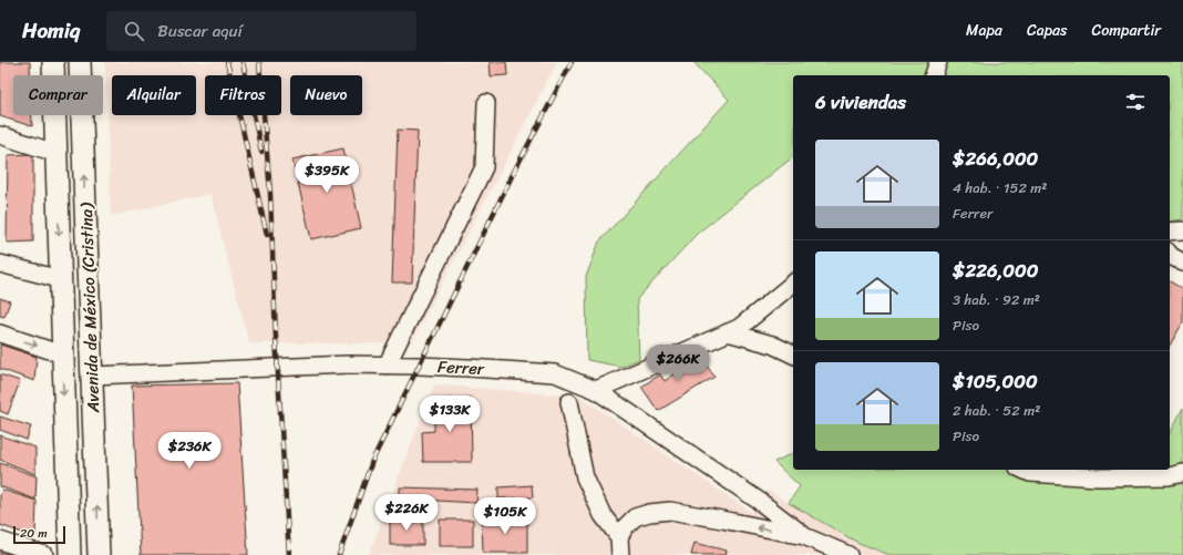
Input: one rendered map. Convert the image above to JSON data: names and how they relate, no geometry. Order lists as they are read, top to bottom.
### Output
{
  "streets": {
    "main road": ["Avenida de México (Cristina)"],
    "street": ["Ferrer"]
  },
  "crossings": [
    ["Avenida de México (Cristina)", "Ferrer"]
  ],
  "scale_bar": "20 m",
  "page": {
    "header": "Homiq",
    "search": "Buscar aquí",
    "nav": ["Mapa", "Capas", "Compartir"],
    "chip": [
      "Comprar",
      "Alquilar",
      "Filtros",
      "Nuevo"
    ],
    "heading": "6 viviendas",
    "list": [
      {
        "name": "$266,000",
        "note": "4 hab. · 152 m² · Ferrer"
      },
      {
        "name": "$226,000",
        "note": "3 hab. · 92 m² · Piso"
      },
      {
        "name": "$105,000",
        "note": "2 hab. · 52 m² · Piso"
      }
    ],
    "price": [
      "$395K",
      "$266K",
      "$133K",
      "$236K",
      "$226K",
      "$105K"
    ],
    "scale": "20 m"
  }
}
